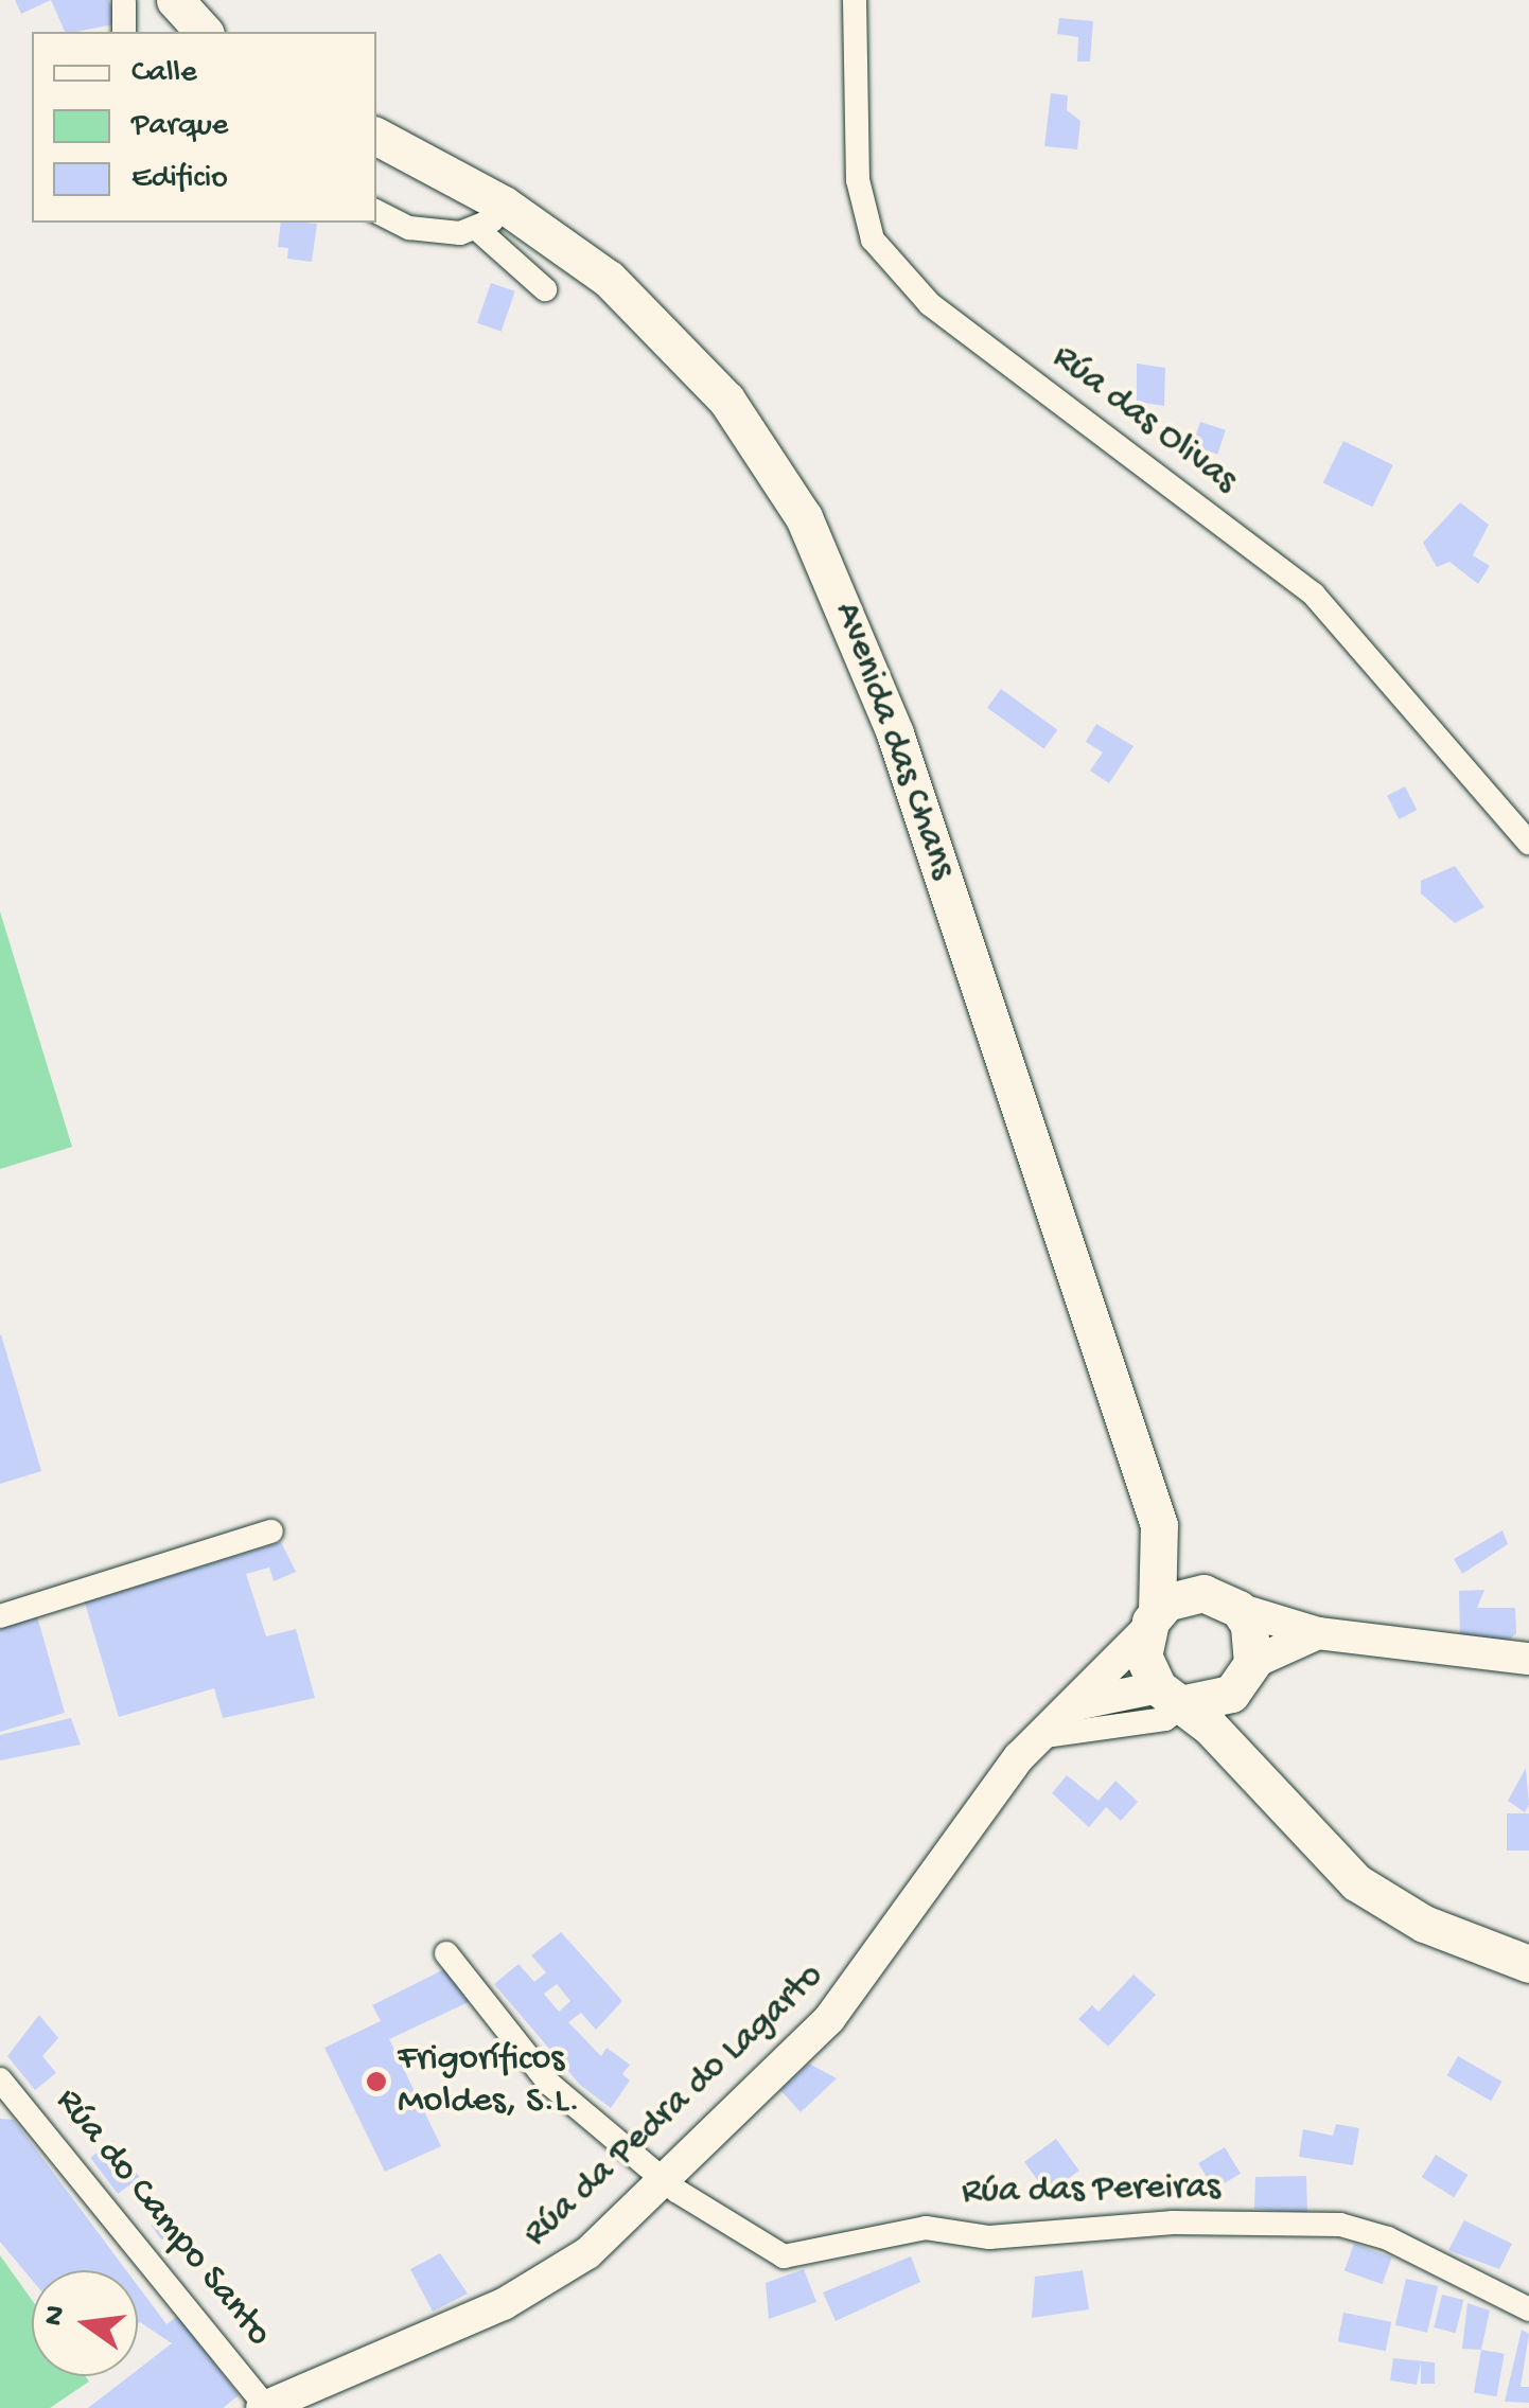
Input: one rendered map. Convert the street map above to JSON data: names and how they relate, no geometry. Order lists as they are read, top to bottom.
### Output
{
  "streets": {
    "main road": ["Avenida das Chans"],
    "street": [
      "Rúa das Olivas",
      "Rúa da Pedra do Lagarto",
      "Rúa das Pereiras",
      "Rúa do Campo Santo"
    ]
  },
  "crossings": [
    ["Avenida das Chans", "Rúa da Pedra do Lagarto"],
    ["Rúa da Pedra do Lagarto", "Rúa das Pereiras"],
    ["Rúa da Pedra do Lagarto", "Rúa do Campo Santo"]
  ],
  "places": ["Frigoríficos Moldes, S.L."],
  "legend": ["Calle", "Parque", "Edificio"],
  "north": "left"
}
